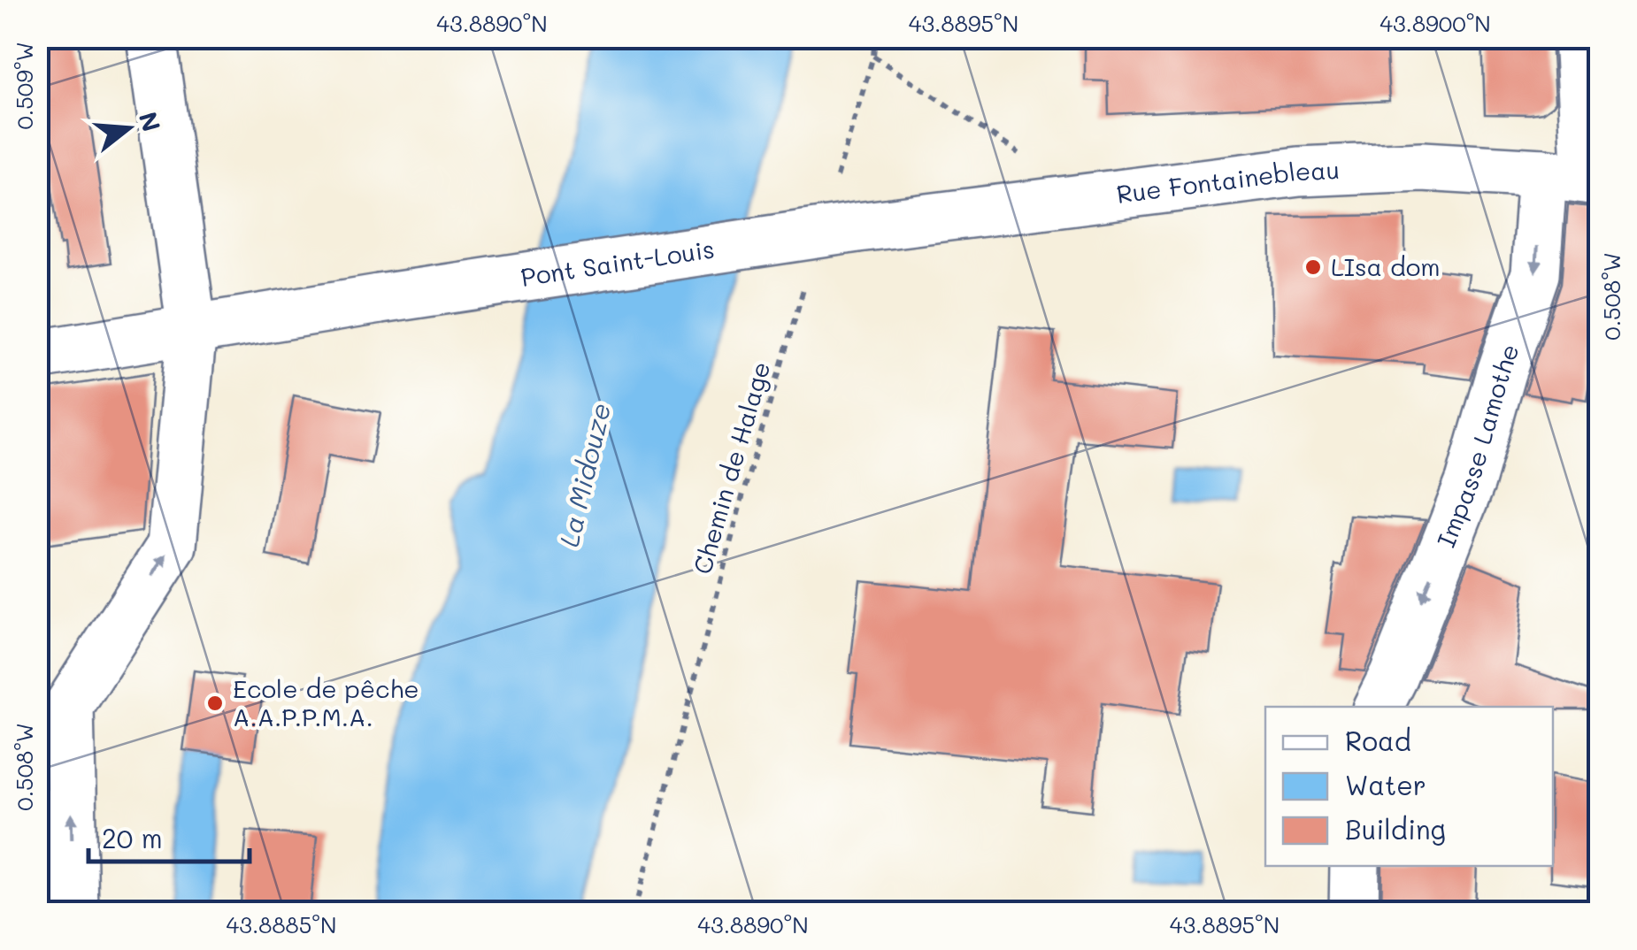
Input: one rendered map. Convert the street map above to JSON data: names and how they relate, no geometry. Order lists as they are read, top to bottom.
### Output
{
  "streets": {
    "street": ["Rue Fontainebleau", "Pont Saint-Louis", "Impasse Lamothe"],
    "path": ["Chemin de Halage"]
  },
  "crossings": [
    ["Rue Fontainebleau", "Pont Saint-Louis"],
    ["Rue Fontainebleau", "Impasse Lamothe"]
  ],
  "one_way": ["Impasse Lamothe"],
  "water": ["La Midouze"],
  "places": ["LIsa dom", "Ecole de pêche A.A.P.P.M.A."],
  "legend": ["Road", "Water", "Building"],
  "scale_bar": "20 m",
  "north": "right",
  "coordinates": [
    "43.8890°N",
    "43.8895°N",
    "43.8900°N",
    "0.509°W",
    "0.508°W",
    "43.8885°N"
  ]
}
